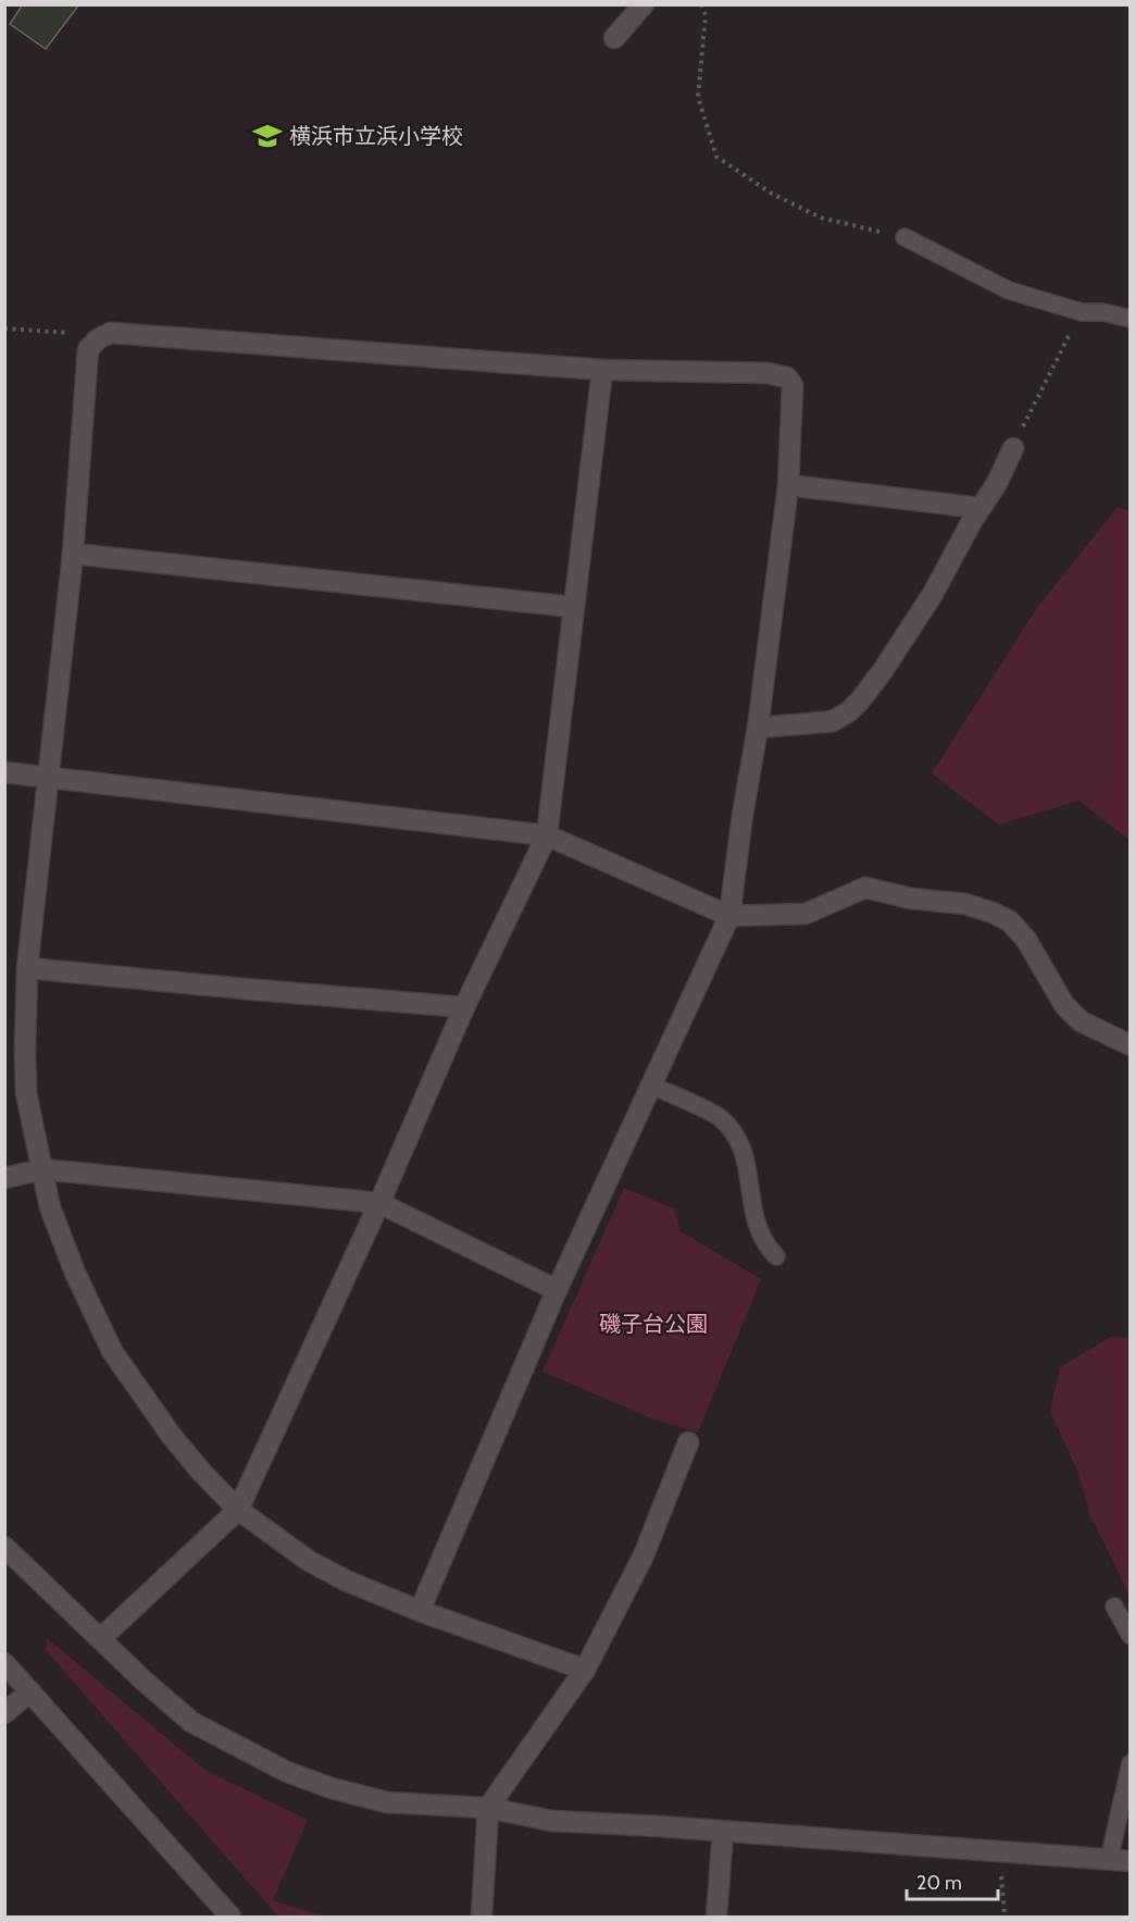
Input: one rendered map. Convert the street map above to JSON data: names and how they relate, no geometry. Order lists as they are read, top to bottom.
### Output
{
  "parks": ["磯子台公園"],
  "places": {
    "school or university": ["横浜市立浜小学校"]
  },
  "scale_bar": "20 m"
}
